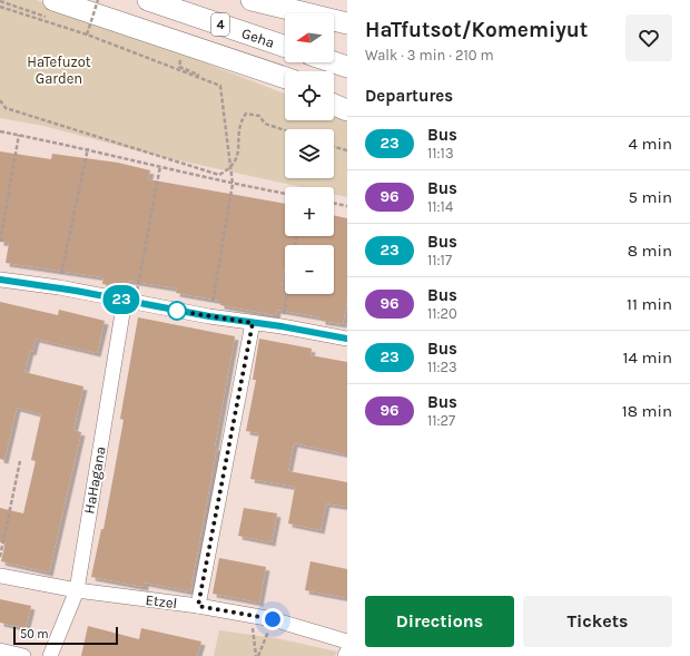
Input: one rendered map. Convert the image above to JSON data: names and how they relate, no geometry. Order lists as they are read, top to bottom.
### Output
{
  "streets": {
    "highway": ["4", "Geha"],
    "street": ["HaHagana", "Etzel"]
  },
  "crossings": [
    ["HaHagana", "Etzel"]
  ],
  "parks": ["HaTefuzot Garden"],
  "lines": ["bus line 23"],
  "scale_bar": "50 m",
  "north": "left",
  "page": {
    "on_map": "23",
    "heading": [
      ["HaTfutsot/Komemiyut", "Walk · 3 min · 210 m"],
      "Departures"
    ],
    "map_buttons": ["+", "−"],
    "list": [
      {
        "mark": "23",
        "name": "Bus",
        "note": "11:13",
        "value": "4 min"
      },
      {
        "mark": "96",
        "name": "Bus",
        "note": "11:14",
        "value": "5 min"
      },
      {
        "mark": "23",
        "name": "Bus",
        "note": "11:17",
        "value": "8 min"
      },
      {
        "mark": "96",
        "name": "Bus",
        "note": "11:20",
        "value": "11 min"
      },
      {
        "mark": "23",
        "name": "Bus",
        "note": "11:23",
        "value": "14 min"
      },
      {
        "mark": "96",
        "name": "Bus",
        "note": "11:27",
        "value": "18 min"
      }
    ],
    "buttons": ["Directions", "Tickets"],
    "scale": "50 m"
  }
}
